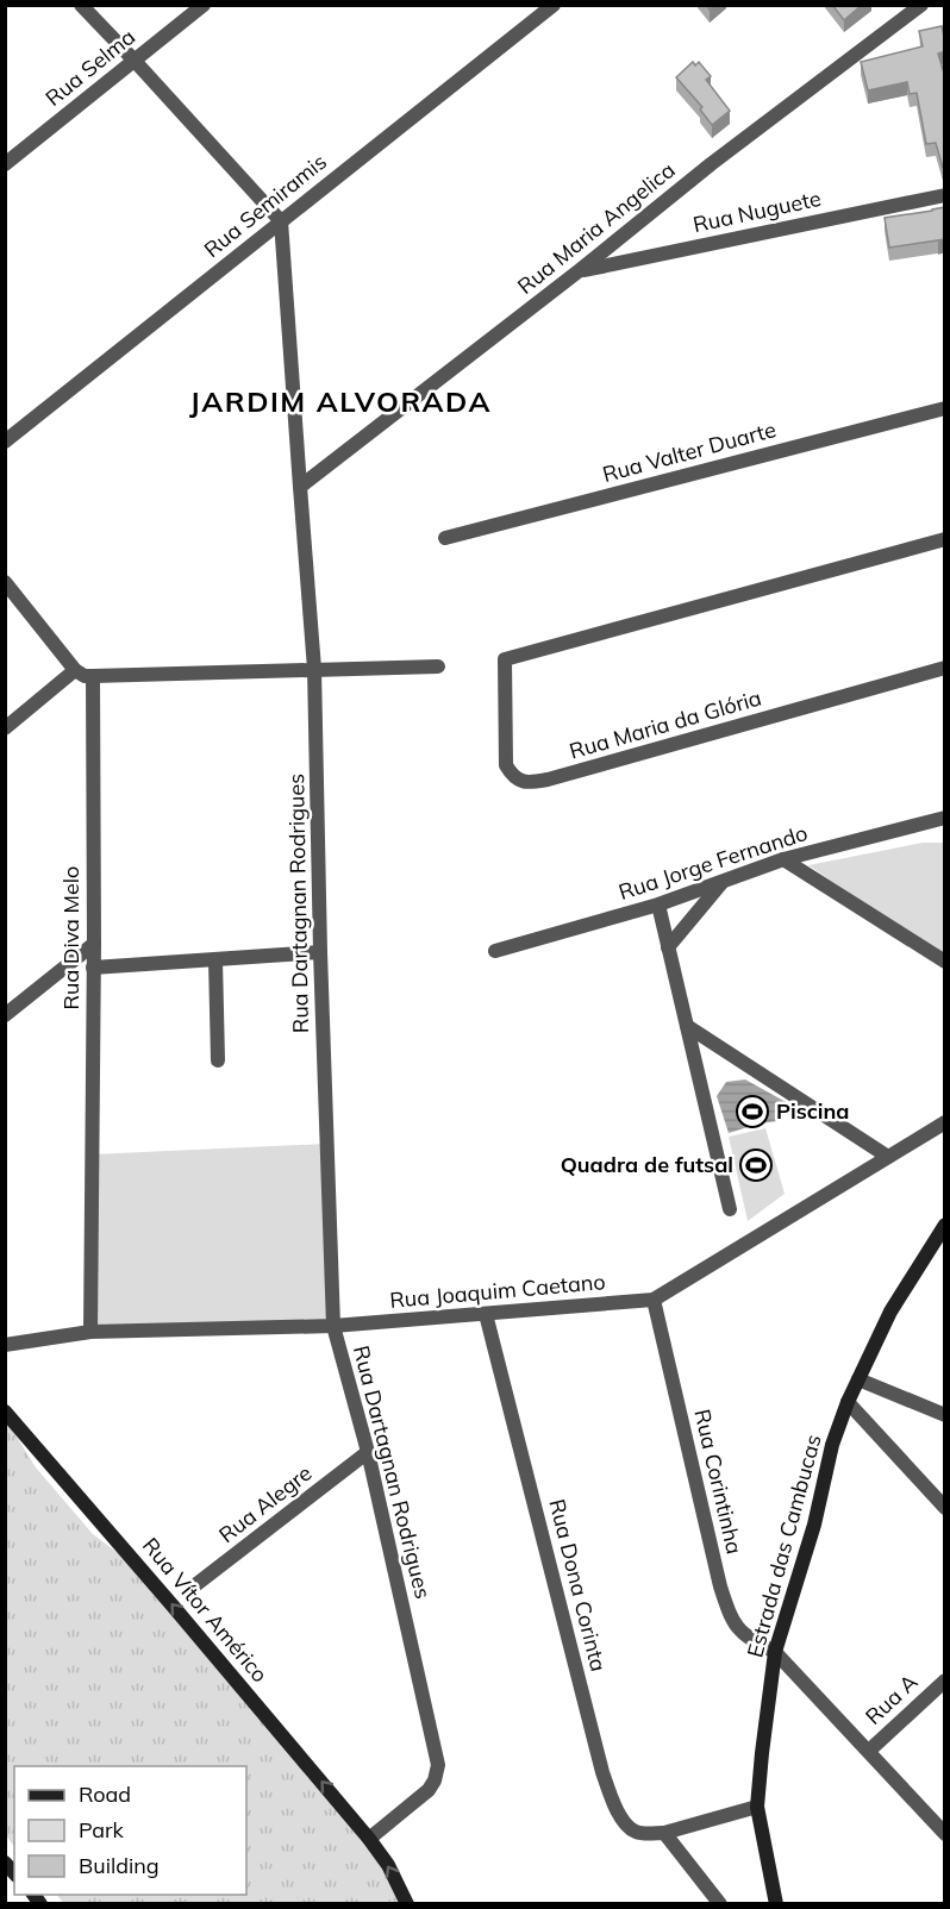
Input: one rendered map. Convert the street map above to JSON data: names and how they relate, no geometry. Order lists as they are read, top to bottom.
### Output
{
  "streets": {
    "street": [
      "Rua Selma",
      "Rua Semiramis",
      "Rua Nuguete",
      "Rua Maria Angelica",
      "Rua Valter Duarte",
      "Rua Maria da Glória",
      "Rua Jorge Fernando",
      "Rua Dartagnan Rodrigues",
      "Rua Diva Melo",
      "Rua Joaquim Caetano",
      "Rua Corintinha",
      "Rua Alegre",
      "Estrada das Cambucas",
      "Rua Dona Corinta",
      "Rua Vítor Américo",
      "Rua A"
    ]
  },
  "crossings": [
    ["Rua Semiramis", "Rua Dartagnan Rodrigues"],
    ["Rua Nuguete", "Rua Maria Angelica"],
    ["Rua Maria Angelica", "Rua Dartagnan Rodrigues"],
    ["Rua Dartagnan Rodrigues", "Rua Joaquim Caetano"],
    ["Rua Dartagnan Rodrigues", "Rua Alegre"],
    ["Rua Dartagnan Rodrigues", "Rua Vítor Américo"],
    ["Rua Diva Melo", "Rua Joaquim Caetano"],
    ["Rua Joaquim Caetano", "Rua Corintinha"],
    ["Rua Joaquim Caetano", "Rua Dona Corinta"],
    ["Rua Corintinha", "Estrada das Cambucas"],
    ["Rua Corintinha", "Rua A"],
    ["Estrada das Cambucas", "Rua Dona Corinta"]
  ],
  "one_way": ["Rua Vítor Américo"],
  "districts": ["JARDIM ALVORADA"],
  "places": {
    "sports": ["Piscina", "Quadra de futsal"]
  },
  "legend": ["Road", "Park", "Building"]
}
